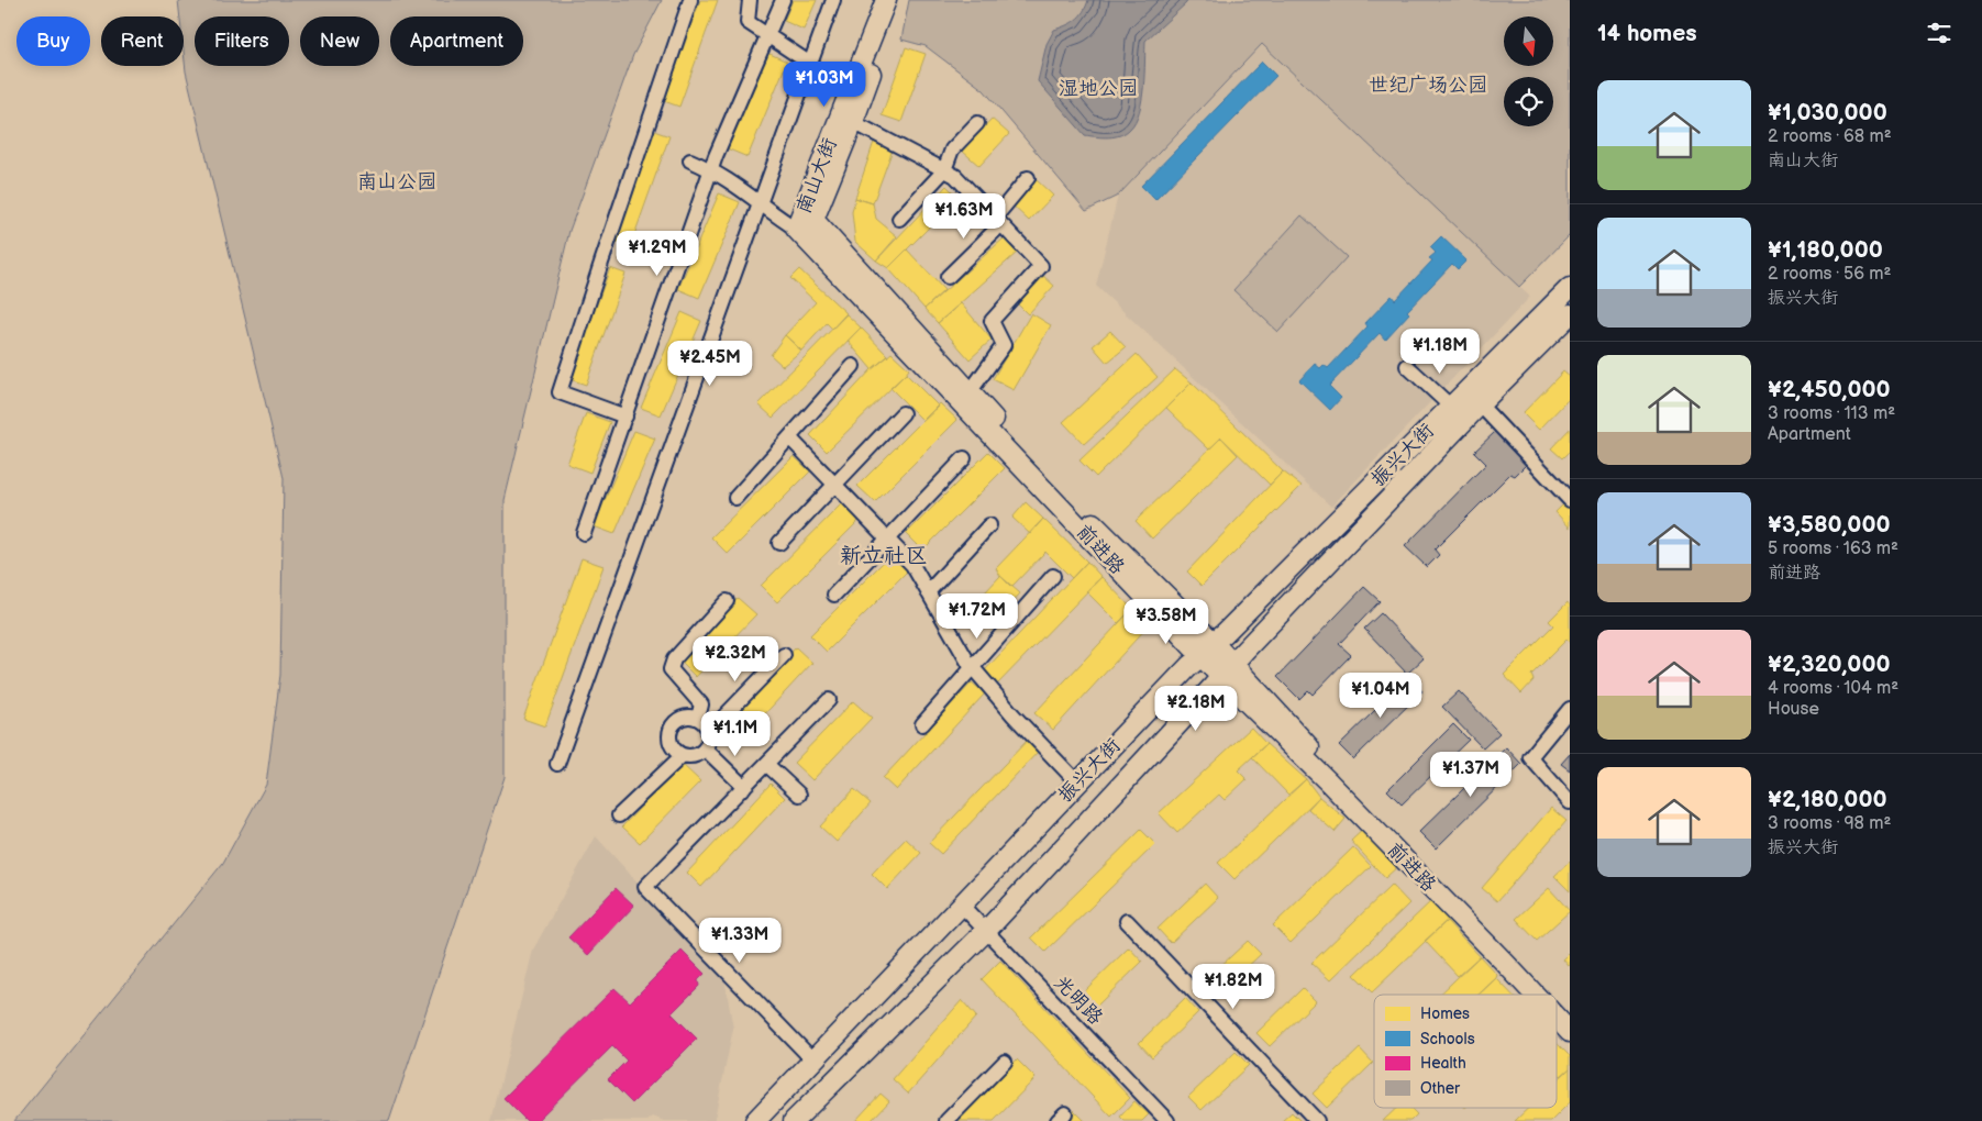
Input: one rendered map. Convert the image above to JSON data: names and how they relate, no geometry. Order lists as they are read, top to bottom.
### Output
{
  "streets": {
    "street": [
      "南山大街",
      "振兴大街",
      "前进路",
      "光明路"
    ]
  },
  "crossings": [
    ["南山大街", "前进路"],
    ["振兴大街", "前进路"],
    ["振兴大街", "光明路"]
  ],
  "districts": ["新立社区"],
  "parks": ["世纪广场公园", "湿地公园", "南山公园"],
  "legend": [
    "Homes",
    "Schools",
    "Health",
    "Other"
  ],
  "north": "bottom",
  "page": {
    "heading": "14 homes",
    "chip": [
      "Buy",
      "Rent",
      "Filters",
      "New",
      "Apartment"
    ],
    "price": [
      "¥1.03M",
      "¥1.63M",
      "¥1.29M",
      "¥1.18M",
      "¥2.45M",
      "¥1.72M",
      "¥3.58M",
      "¥2.32M",
      "¥1.04M",
      "¥2.18M",
      "¥1.1M",
      "¥1.37M",
      "¥1.33M",
      "¥1.82M"
    ],
    "list": [
      {
        "name": "¥1,030,000",
        "note": "2 rooms · 68 m² · 南山大街"
      },
      {
        "name": "¥1,180,000",
        "note": "2 rooms · 56 m² · 振兴大街"
      },
      {
        "name": "¥2,450,000",
        "note": "3 rooms · 113 m² · Apartment"
      },
      {
        "name": "¥3,580,000",
        "note": "5 rooms · 163 m² · 前进路"
      },
      {
        "name": "¥2,320,000",
        "note": "4 rooms · 104 m² · House"
      },
      {
        "name": "¥2,180,000",
        "note": "3 rooms · 98 m² · 振兴大街"
      }
    ]
  }
}
